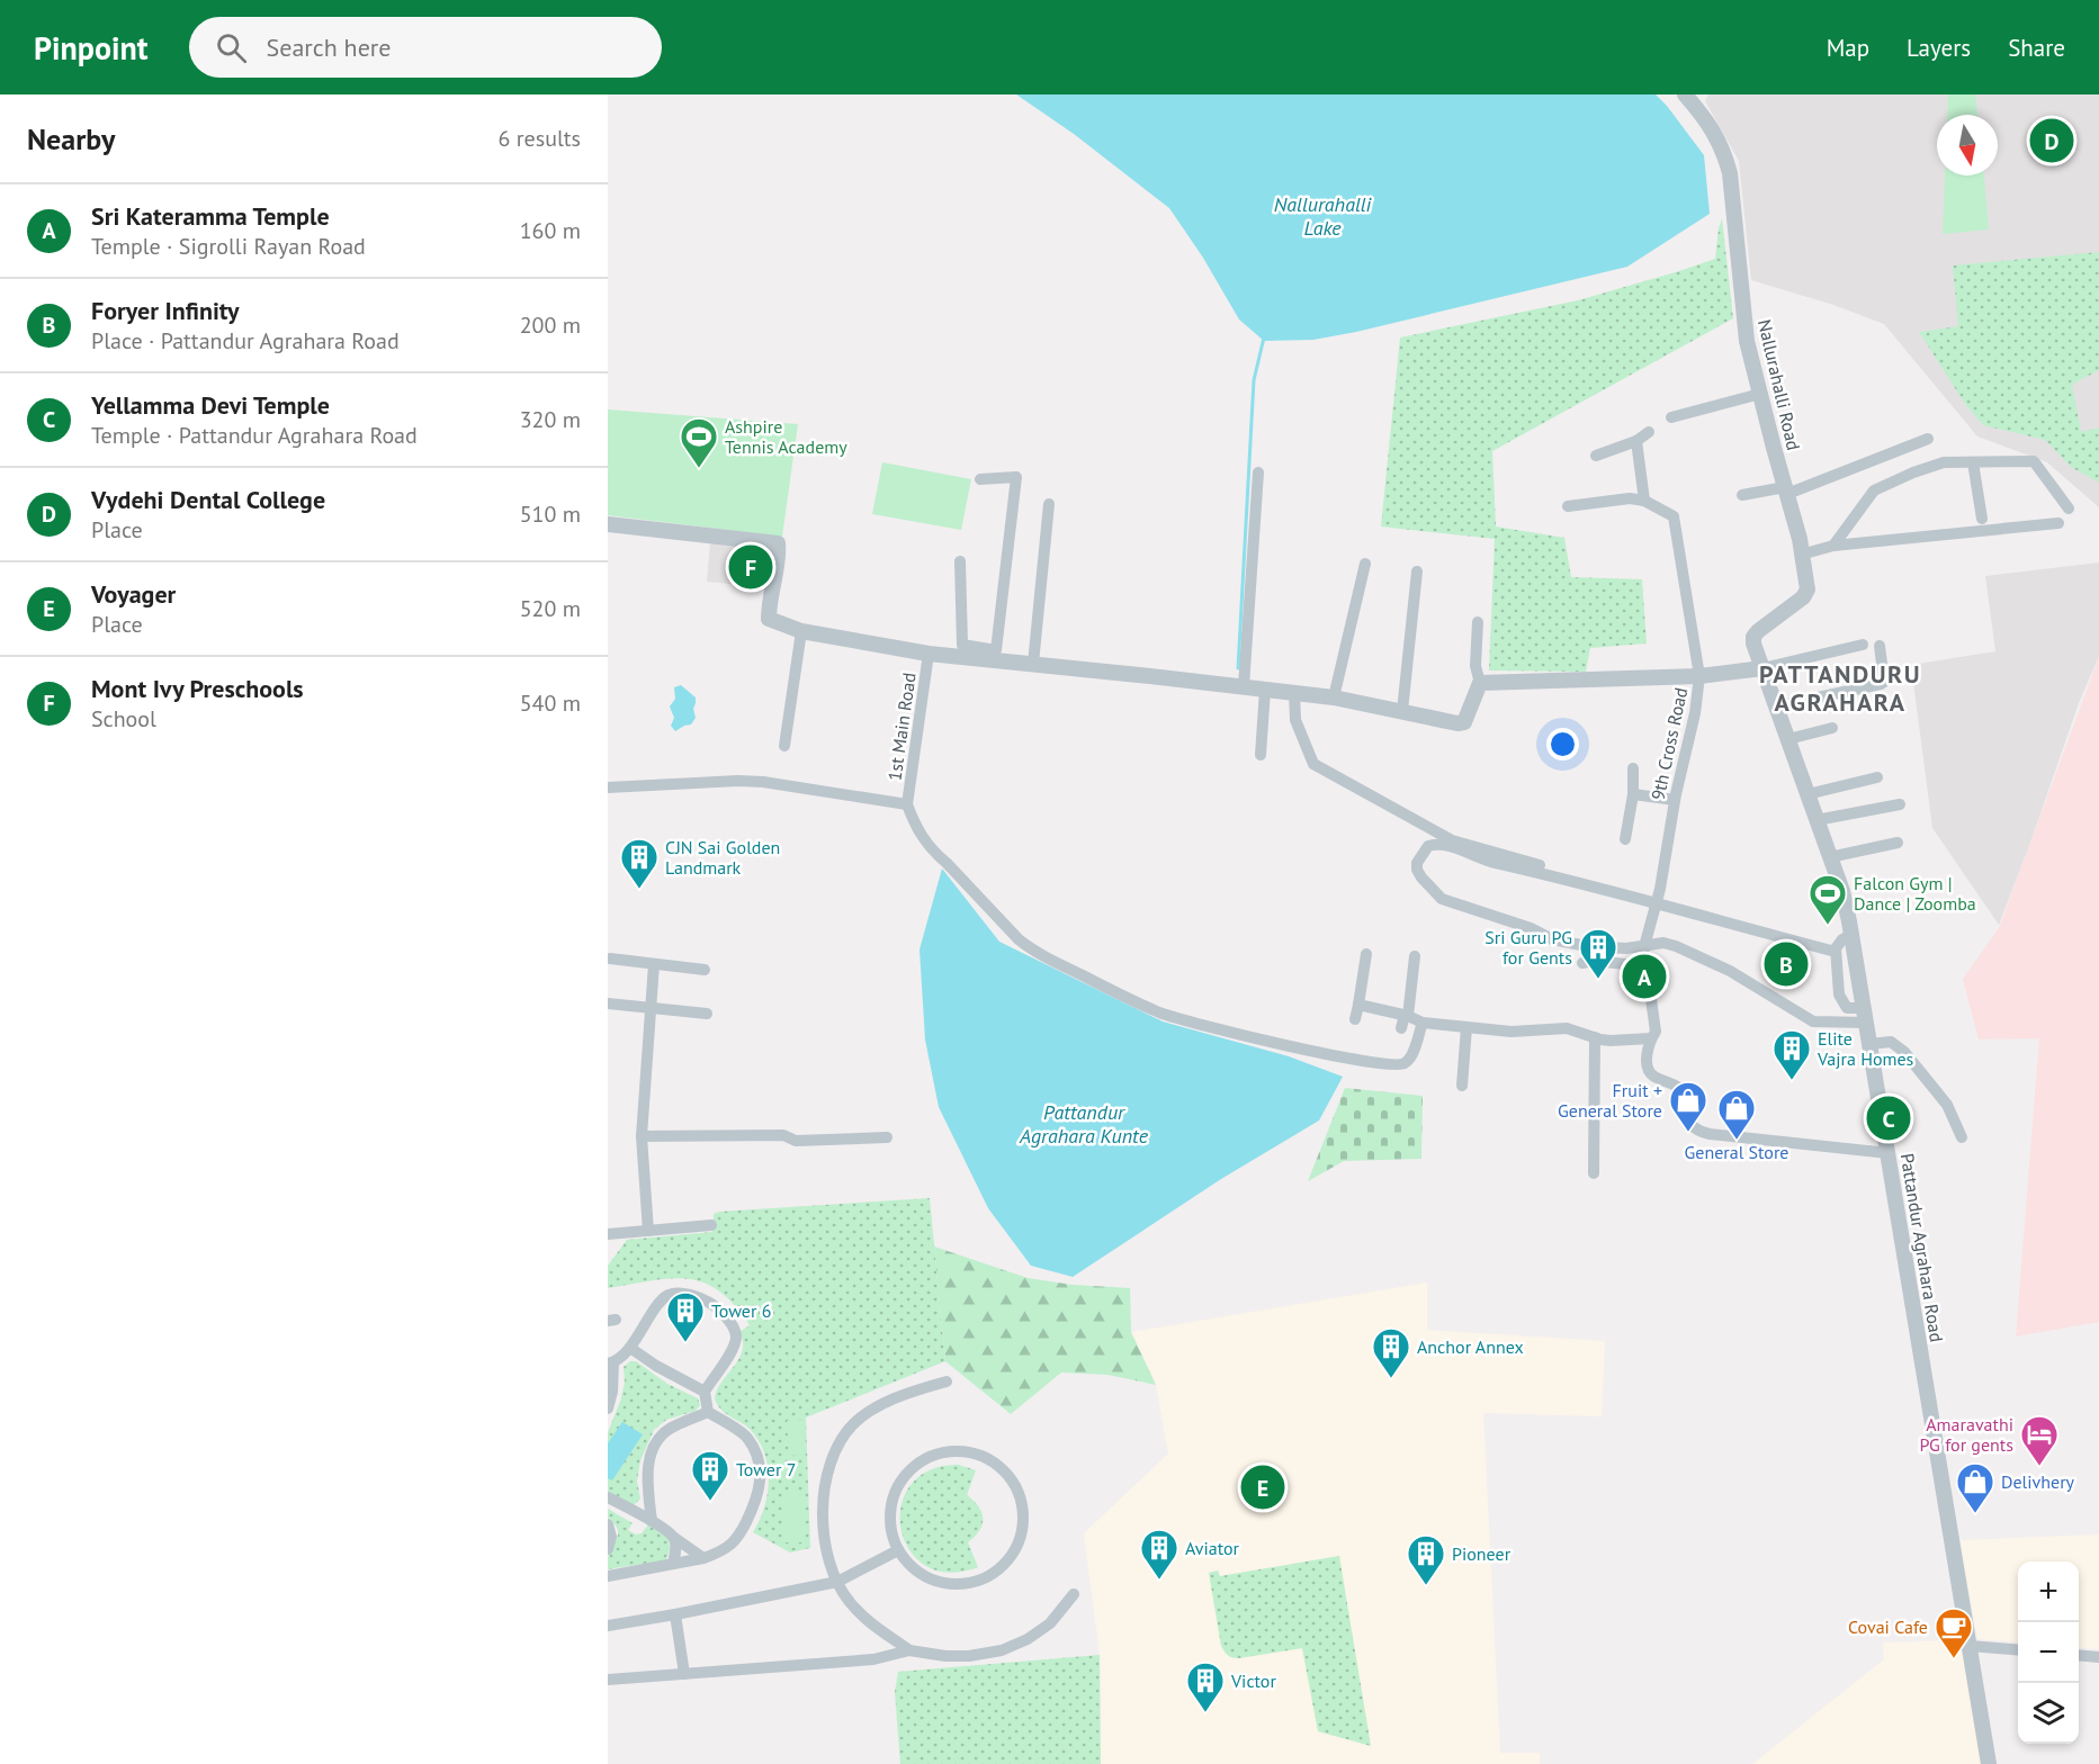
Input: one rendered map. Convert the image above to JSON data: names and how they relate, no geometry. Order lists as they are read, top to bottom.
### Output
{
  "streets": {
    "street": [
      "Nallurahalli Road",
      "1st Main Road",
      "9th Cross Road",
      "Pattandur Agrahara Road"
    ]
  },
  "crossings": [
    ["Nallurahalli Road", "Pattandur Agrahara Road"],
    ["9th Cross Road", "Pattandur Agrahara Road"]
  ],
  "districts": ["PATTANDURU AGRAHARA"],
  "water": ["Nallurahalli Lake", "Pattandur Agrahara Kunte"],
  "places": {
    "sports": ["Ashpire Tennis Academy", "Falcon Gym | Dance | Zoomba"],
    "building": [
      "CJN Sai Golden Landmark",
      "Sri Guru PG for Gents",
      "Elite Vajra Homes",
      "Tower 6",
      "Anchor Annex",
      "Tower 7",
      "Aviator",
      "Pioneer",
      "Victor"
    ],
    "shop": ["Fruit + General Store", "General Store", "Delivhery"],
    "hotel": ["Amaravathi PG for gents"],
    "cafe": ["Covai Cafe"]
  },
  "north": "bottom",
  "page": {
    "header": "Pinpoint",
    "search": "Search here",
    "nav": ["Map", "Layers", "Share"],
    "heading": ["Nearby", "6 results"],
    "pins": [
      "D",
      "F",
      "B",
      "A",
      "C",
      "E"
    ],
    "list": [
      {
        "mark": "A",
        "name": "Sri Kateramma Temple",
        "note": "Temple · Sigrolli Rayan Road",
        "value": "160 m"
      },
      {
        "mark": "B",
        "name": "Foryer Infinity",
        "note": "Place · Pattandur Agrahara Road",
        "value": "200 m"
      },
      {
        "mark": "C",
        "name": "Yellamma Devi Temple",
        "note": "Temple · Pattandur Agrahara Road",
        "value": "320 m"
      },
      {
        "mark": "D",
        "name": "Vydehi Dental College",
        "note": "Place",
        "value": "510 m"
      },
      {
        "mark": "E",
        "name": "Voyager",
        "note": "Place",
        "value": "520 m"
      },
      {
        "mark": "F",
        "name": "Mont Ivy Preschools",
        "note": "School",
        "value": "540 m"
      }
    ],
    "map_buttons": ["+", "−"]
  }
}
